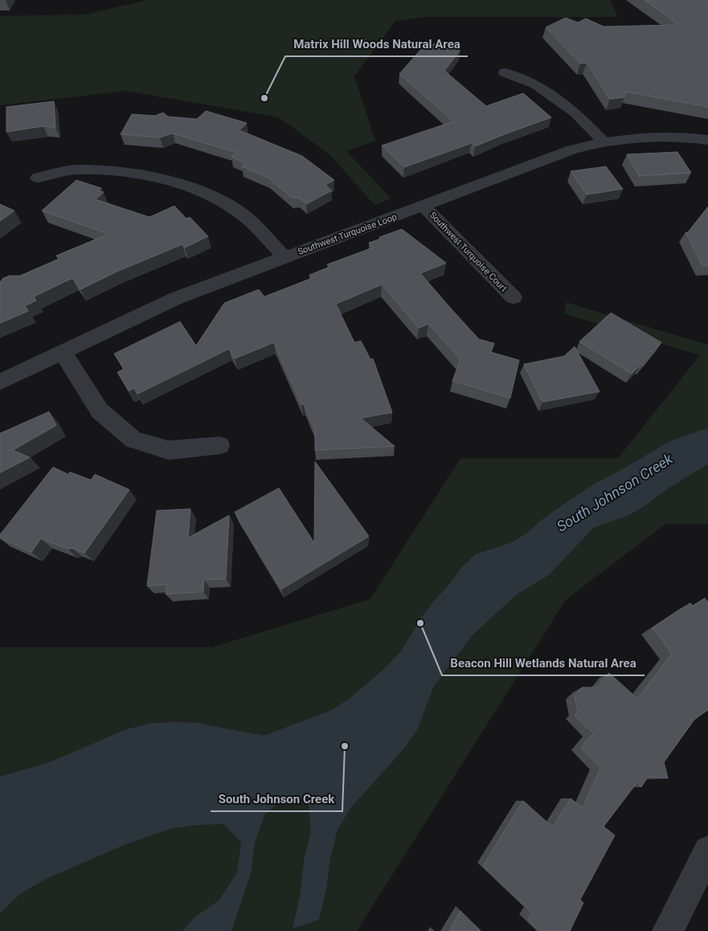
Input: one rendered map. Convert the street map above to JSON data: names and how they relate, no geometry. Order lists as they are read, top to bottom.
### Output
{
  "streets": {
    "street": ["Southwest Turquoise Loop", "Southwest Turquoise Court"]
  },
  "crossings": [
    ["Southwest Turquoise Loop", "Southwest Turquoise Court"]
  ],
  "water": ["South Johnson Creek"],
  "places": ["Matrix Hill Woods Natural Area", "Beacon Hill Wetlands Natural Area", "South Johnson Creek"]
}
